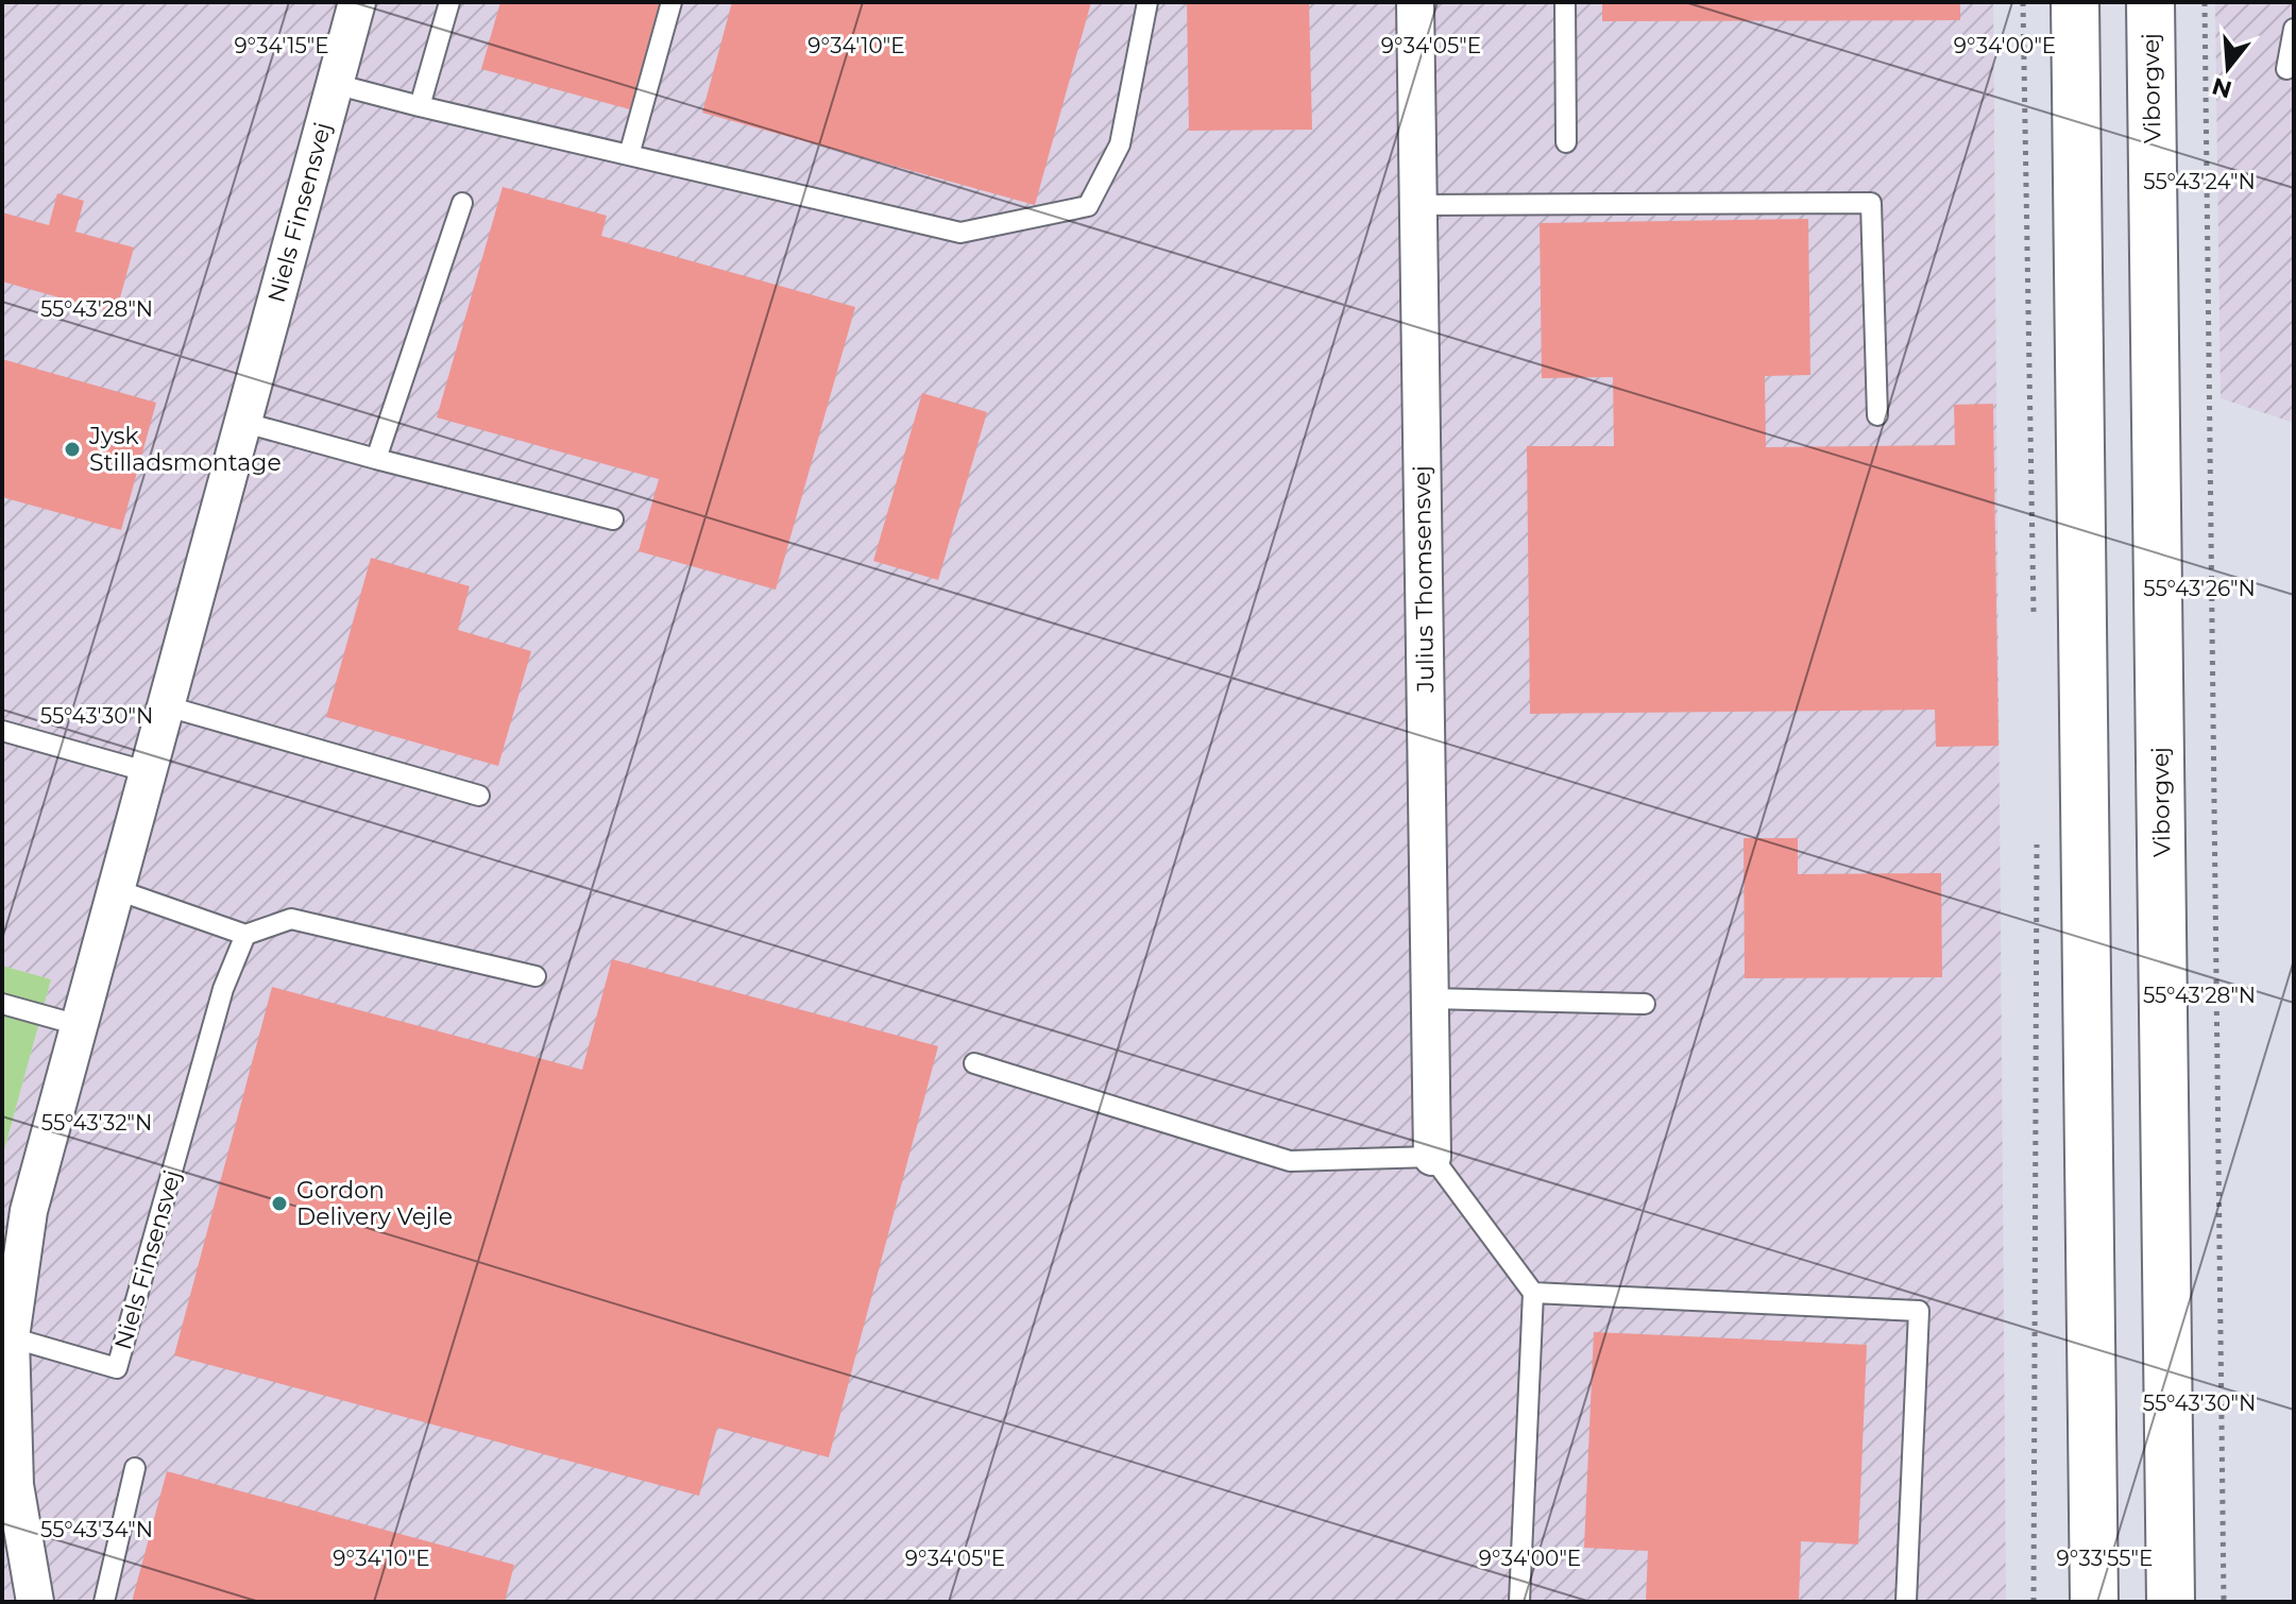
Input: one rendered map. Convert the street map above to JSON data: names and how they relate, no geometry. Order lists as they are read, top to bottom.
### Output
{
  "streets": {
    "street": ["Viborgvej", "Niels Finsensvej", "Julius Thomsensvej"]
  },
  "places": ["Jysk Stilladsmontage", "Gordon Delivery Vejle"],
  "north": "bottom",
  "coordinates": [
    "9°34'15\"E",
    "9°34'10\"E",
    "9°34'05\"E",
    "9°34'00\"E",
    "55°43'24\"N",
    "55°43'28\"N",
    "55°43'26\"N",
    "55°43'30\"N",
    "55°43'32\"N",
    "55°43'34\"N",
    "9°33'55\"E"
  ]
}
